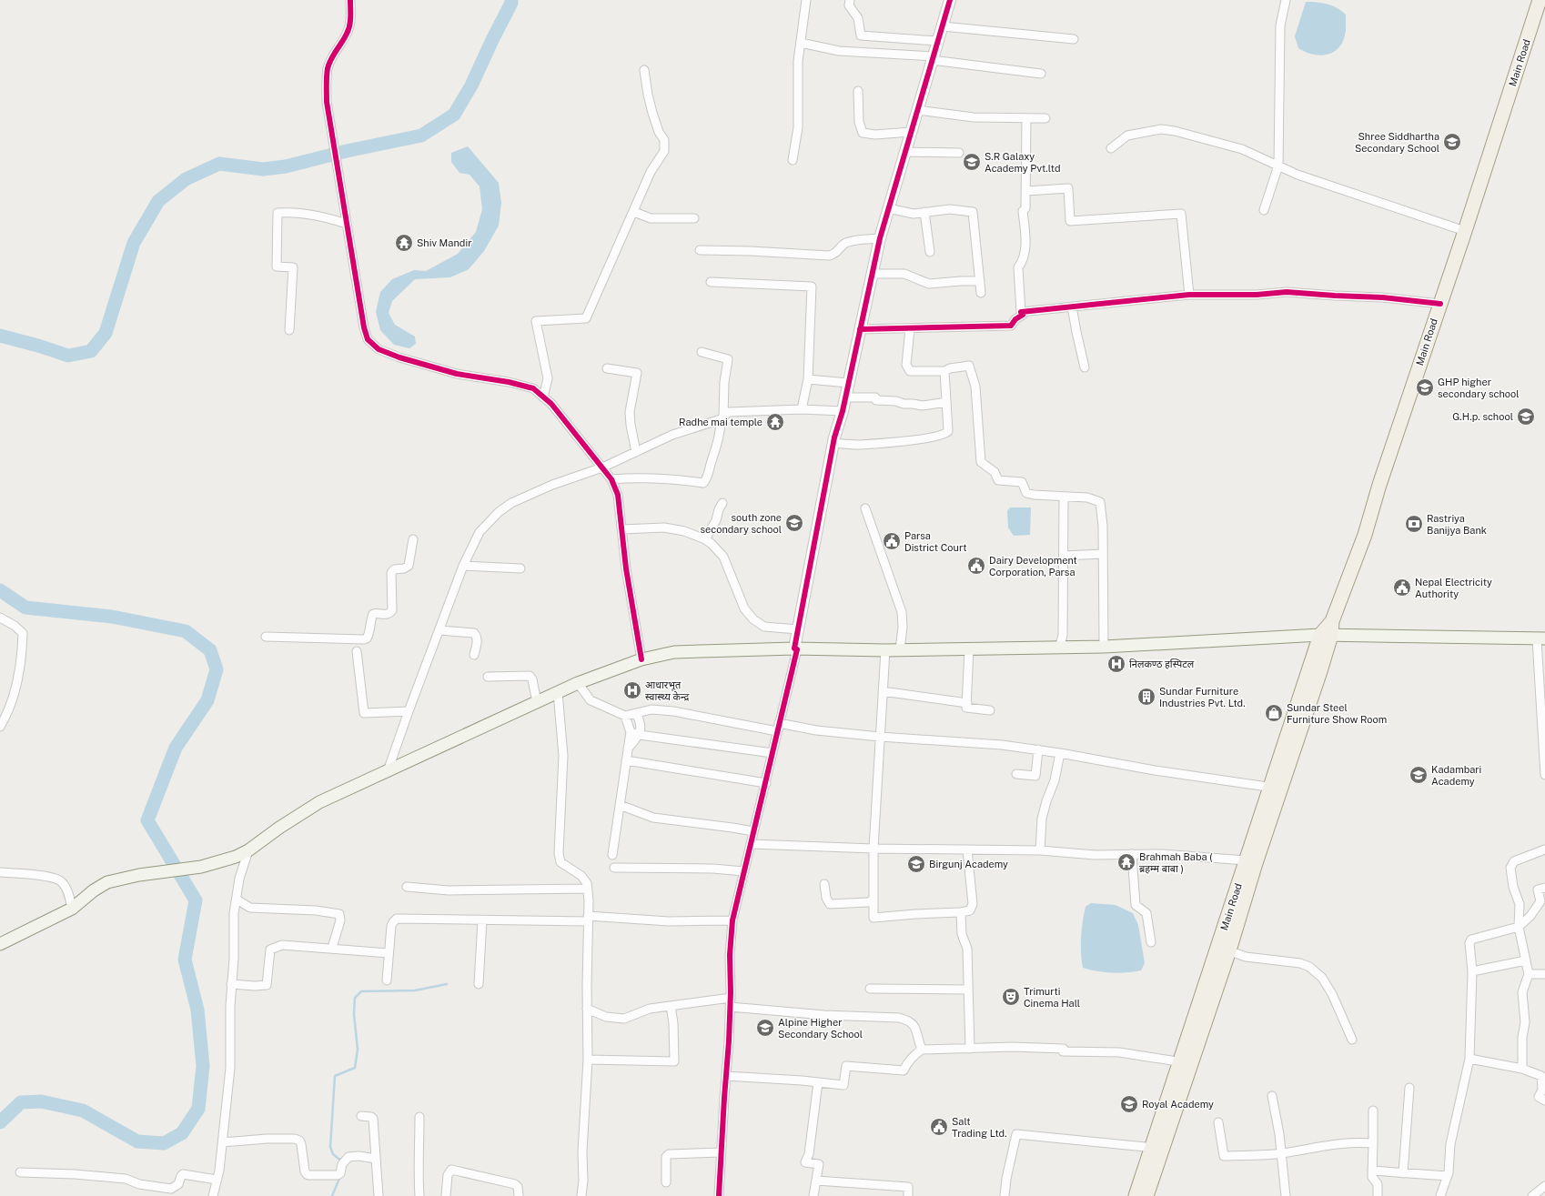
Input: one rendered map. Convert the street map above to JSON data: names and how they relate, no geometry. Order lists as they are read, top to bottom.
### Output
{
  "streets": {
    "main road": ["Main Road"]
  },
  "places": {
    "school or university": [
      "Shree Siddhartha Secondary School",
      "S.R Galaxy Academy Pvt.ltd",
      "GHP higher secondary school",
      "G.H.p. school",
      "south zone secondary school",
      "Kadambari Academy",
      "Birgunj Academy",
      "Alpine Higher Secondary School",
      "Royal Academy"
    ],
    "temple": ["Shiv Mandir", "Radhe mai temple", "Brahmah Baba ( ब्रहम्म बाबा )"],
    "bank": ["Rastriya Banijya Bank"],
    "public building": [
      "Parsa District Court",
      "Dairy Development Corporation, Parsa",
      "Nepal Electricity Authority",
      "Salt Trading Ltd."
    ],
    "hospital": ["निलकण्ठ हस्पिटल", "आधारभूत स्वास्थ्य केन्द्र"],
    "building": ["Sundar Furniture Industries Pvt. Ltd."],
    "shop": ["Sundar Steel Furniture Show Room"],
    "theatre": ["Trimurti Cinema Hall"]
  }
}
